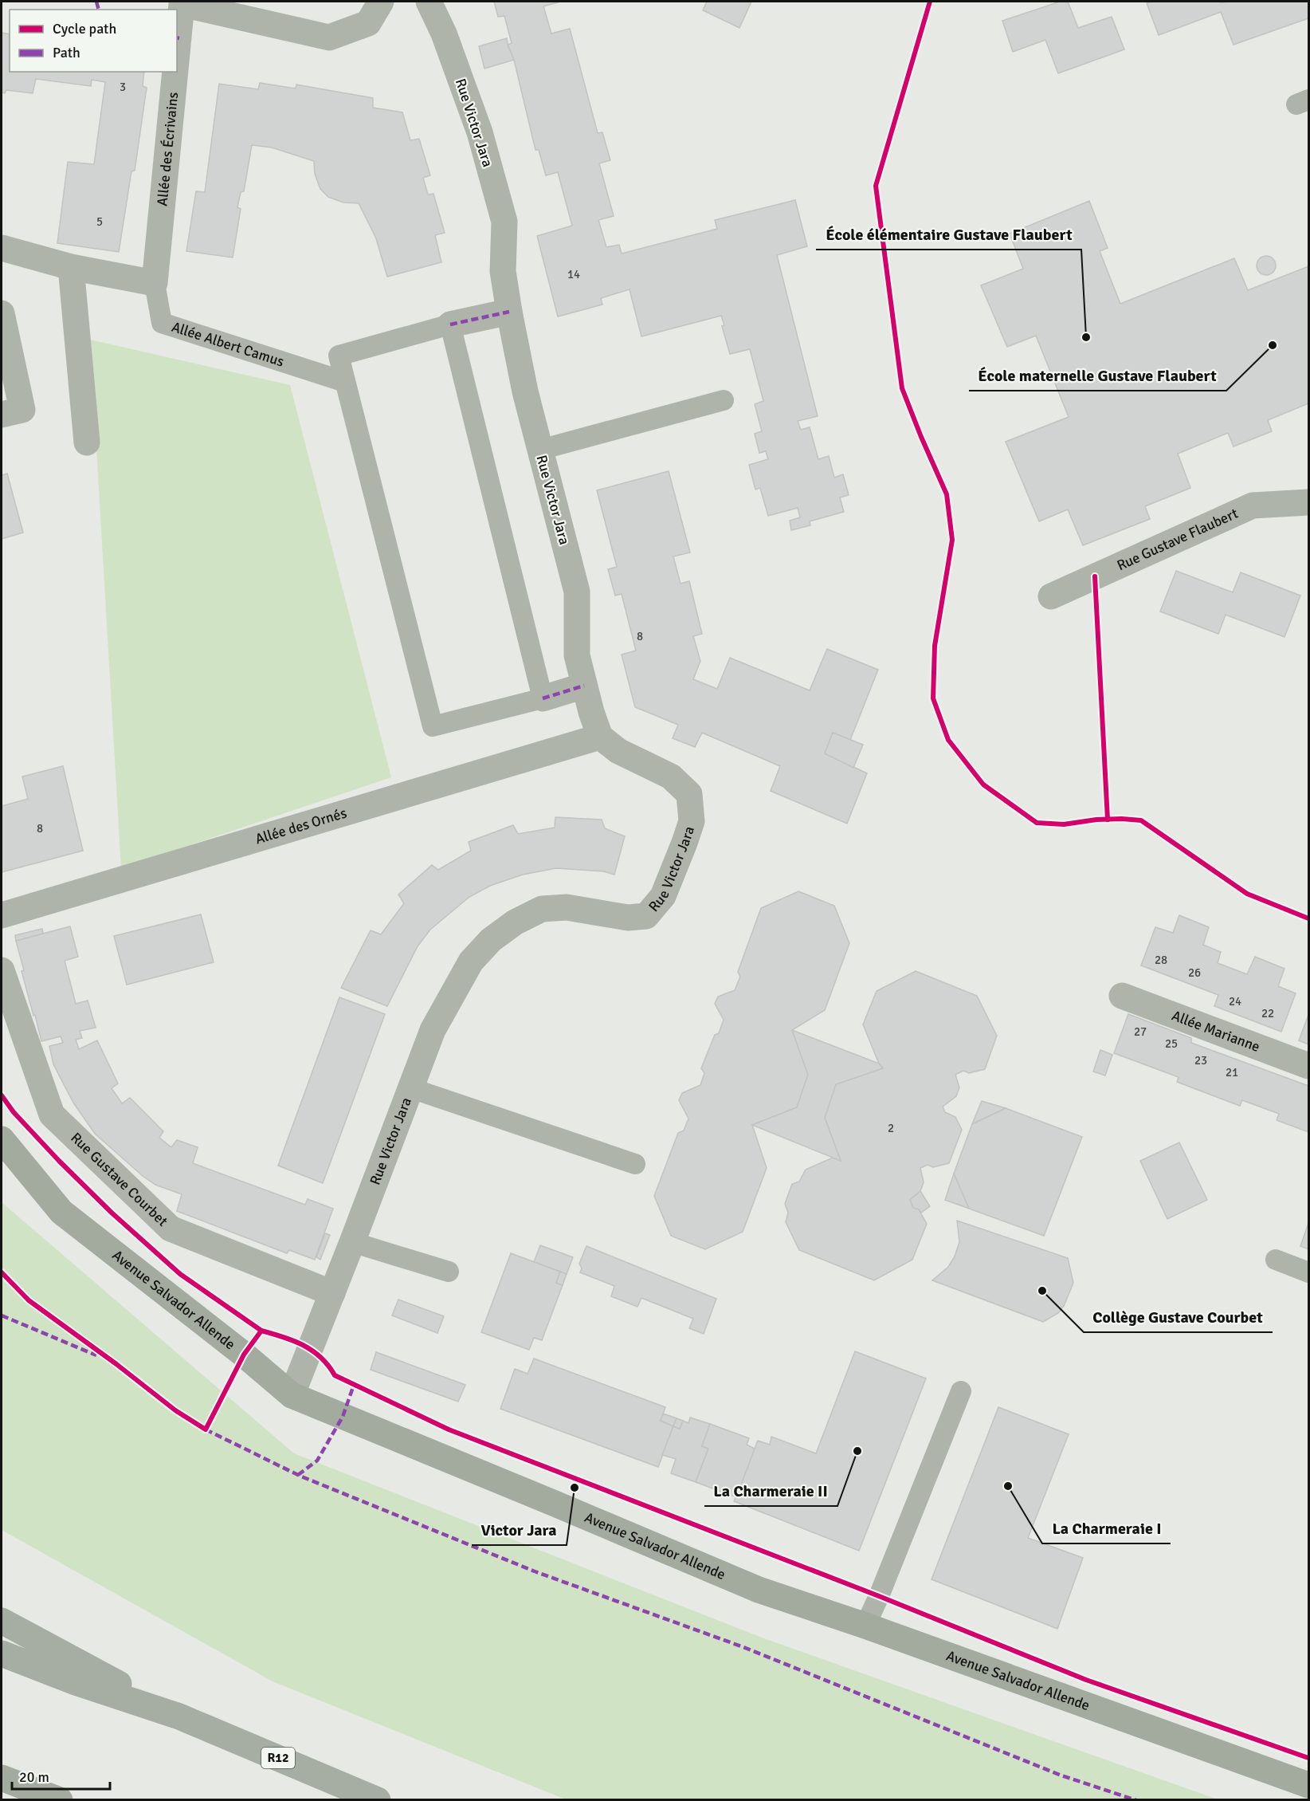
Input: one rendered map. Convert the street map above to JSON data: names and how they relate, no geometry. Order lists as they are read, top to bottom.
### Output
{
  "streets": {
    "main road": ["R12"],
    "street": [
      "Rue Victor Jara",
      "Allée des Écrivains",
      "Rue Gustave Flaubert",
      "Allée des Ornés",
      "Allée Marianne",
      "Rue Gustave Courbet",
      "Avenue Salvador Allende"
    ],
    "lane": ["Allée Albert Camus"]
  },
  "crossings": [
    ["Rue Victor Jara", "Allée des Ornés"],
    ["Rue Victor Jara", "Rue Gustave Courbet"],
    ["Rue Victor Jara", "Avenue Salvador Allende"],
    ["Allée des Écrivains", "Allée Albert Camus"]
  ],
  "places": [
    "École élémentaire Gustave Flaubert",
    "École maternelle Gustave Flaubert",
    "Collège Gustave Courbet",
    "La Charmeraie II",
    "La Charmeraie I",
    "Victor Jara"
  ],
  "house_numbers": [
    "3",
    "5",
    "14",
    "8",
    "8",
    "28",
    "26",
    "24",
    "22",
    "27",
    "25",
    "23",
    "21",
    "2"
  ],
  "legend": ["Cycle path", "Path"],
  "scale_bar": "20 m"
}
